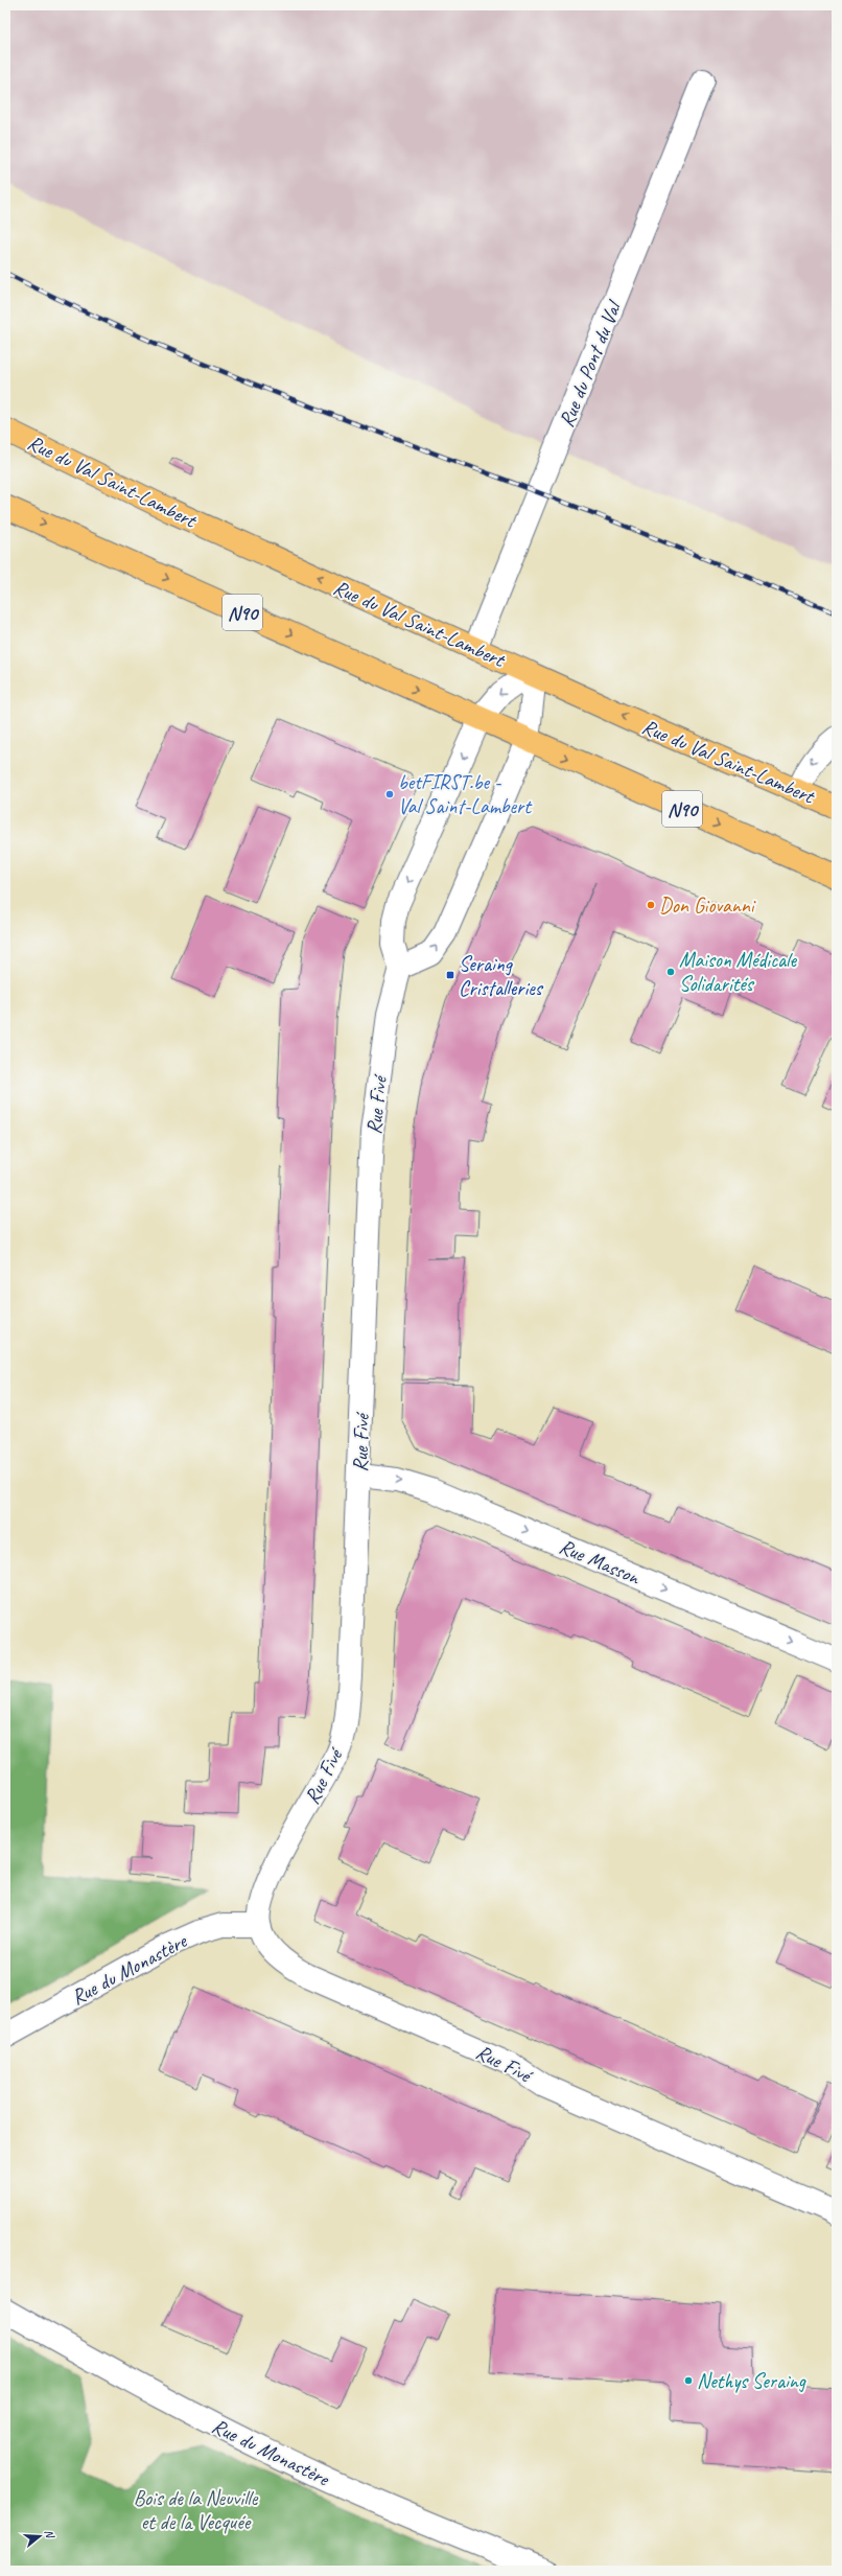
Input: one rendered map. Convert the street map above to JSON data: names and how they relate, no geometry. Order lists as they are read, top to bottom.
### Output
{
  "streets": {
    "main road": ["Rue du Val Saint-Lambert", "N90"],
    "street": [
      "Rue du Pont du Val",
      "Rue Fivé",
      "Rue Masson",
      "Rue du Monastère"
    ]
  },
  "crossings": [
    ["Rue du Pont du Val", "Rue du Val Saint-Lambert"],
    ["Rue Fivé", "Rue Masson"],
    ["Rue Fivé", "Rue du Monastère"]
  ],
  "one_way": ["Rue Masson"],
  "parks": ["Bois de la Neuville et de la Vecquée"],
  "places": {
    "other": [
      "betFIRST.be - Val Saint-Lambert",
      "Don Giovanni",
      "Maison Médicale Solidarités",
      "Nethys Seraing"
    ],
    "transit": ["Seraing Cristalleries"]
  },
  "north": "right"
}
